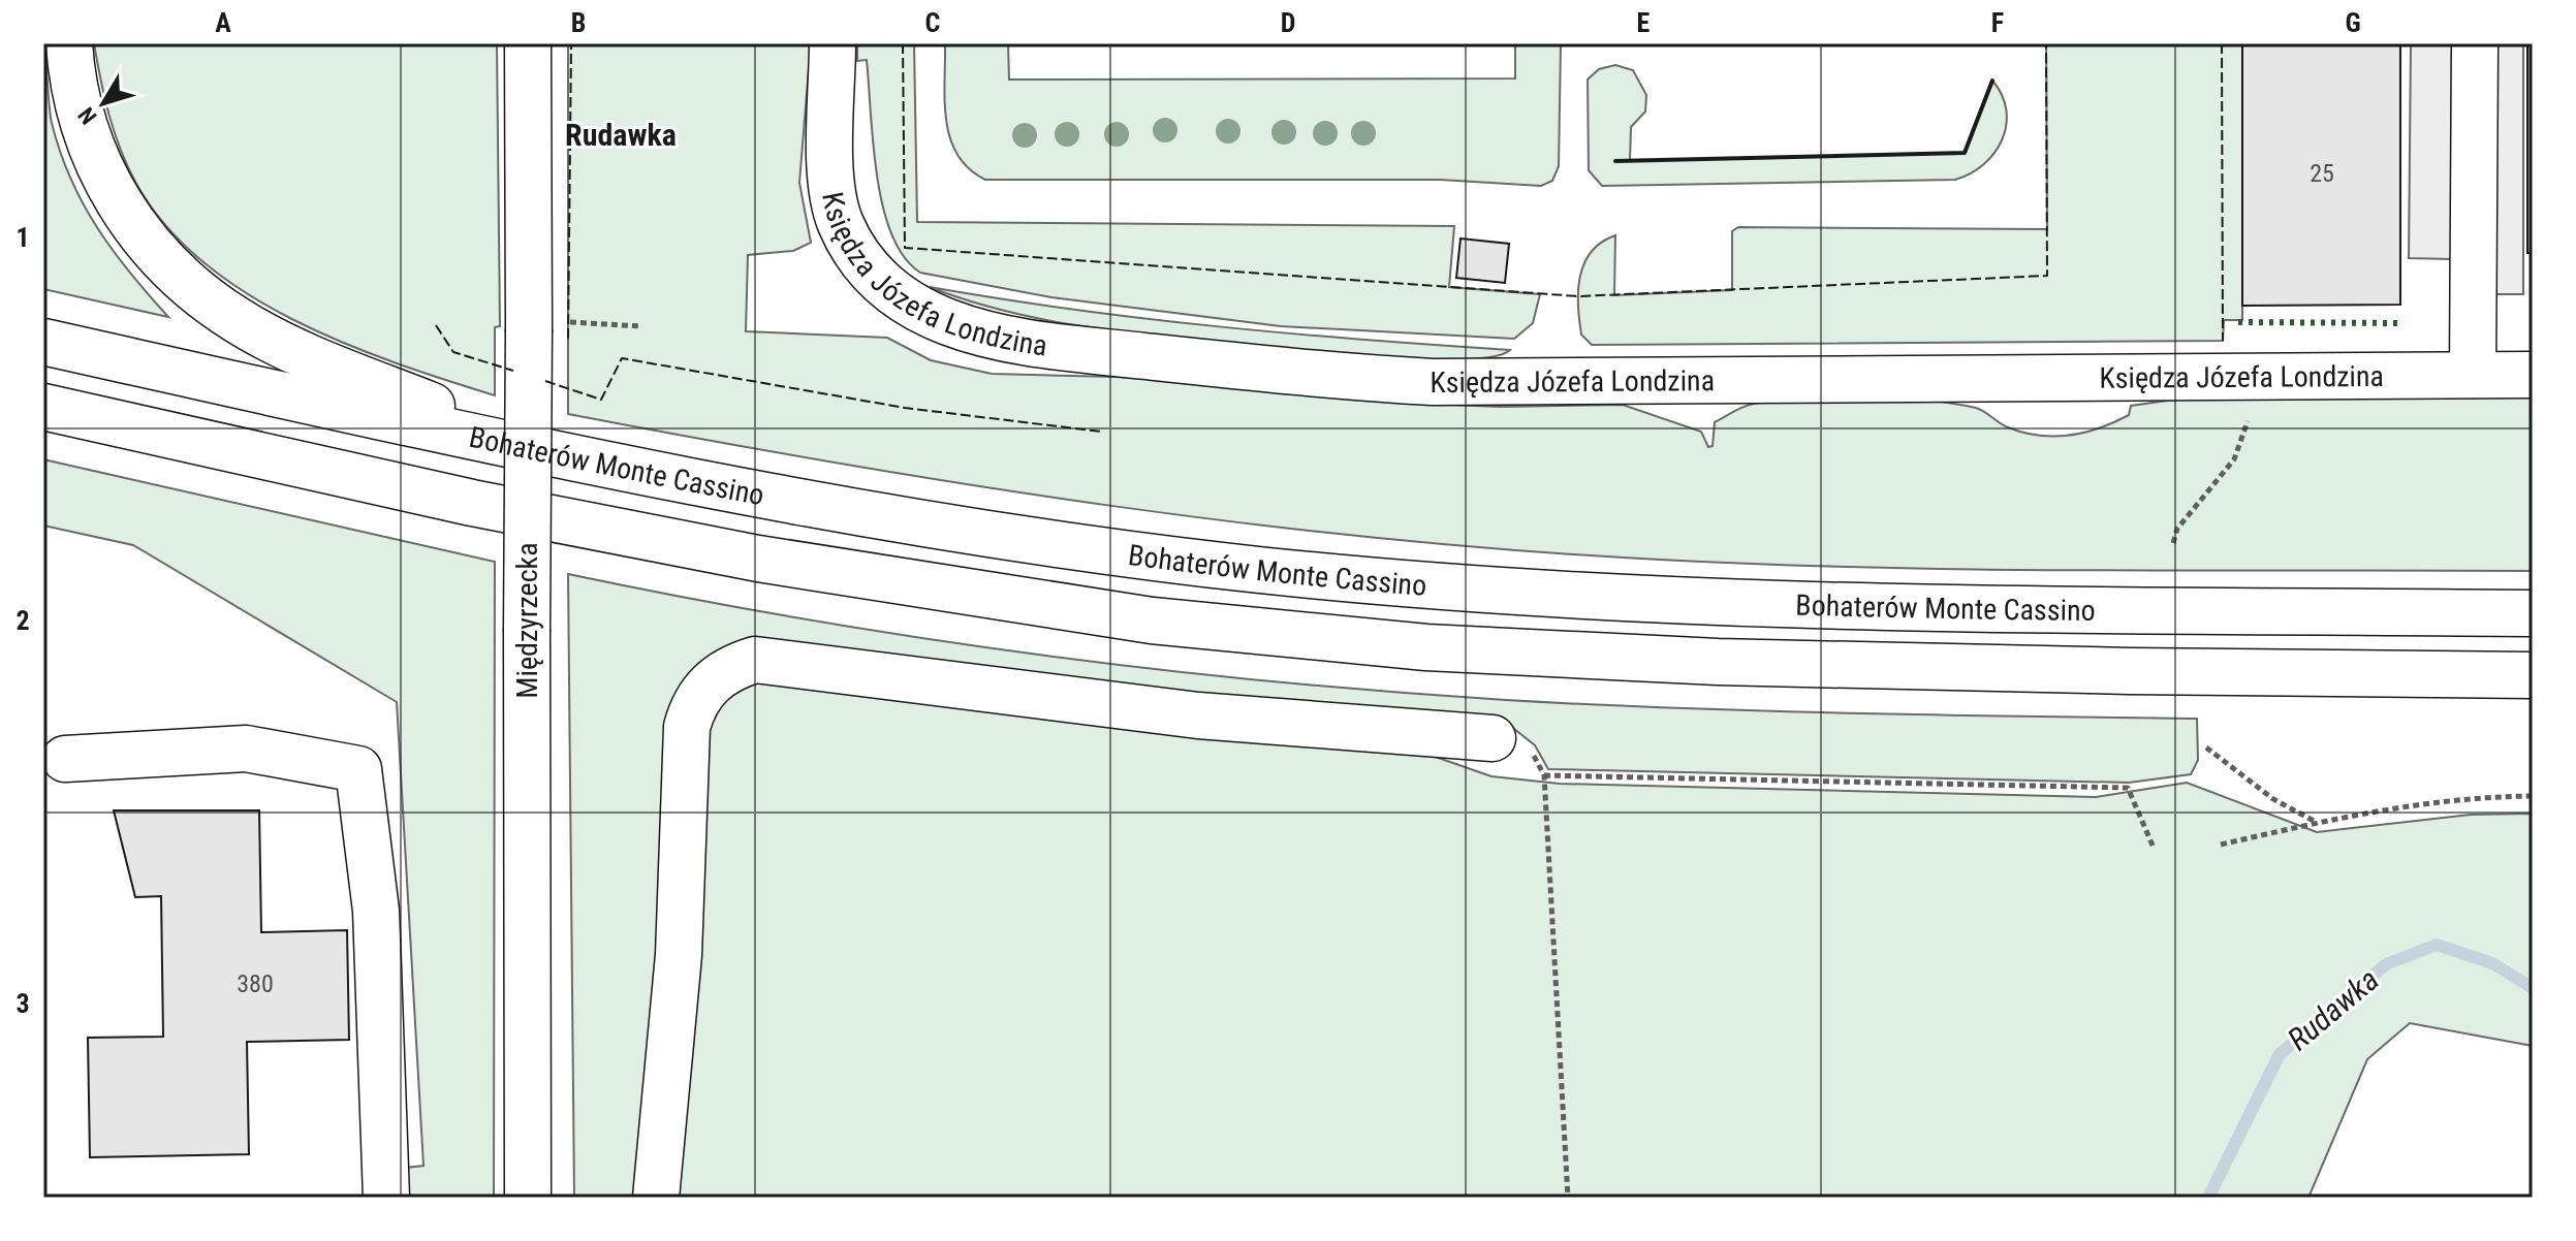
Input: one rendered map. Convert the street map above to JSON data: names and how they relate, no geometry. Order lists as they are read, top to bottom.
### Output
{
  "streets": {
    "main road": ["Księdza Józefa Londzina", "Bohaterów Monte Cassino", "Międzyrzecka"]
  },
  "districts": ["Rudawka"],
  "water": ["Rudawka"],
  "house_numbers": ["25", "380"],
  "north": "bottom left",
  "grid": {
    "columns": [
      "A",
      "B",
      "C",
      "D",
      "E",
      "F",
      "G"
    ],
    "rows": ["1", "2", "3"]
  }
}
